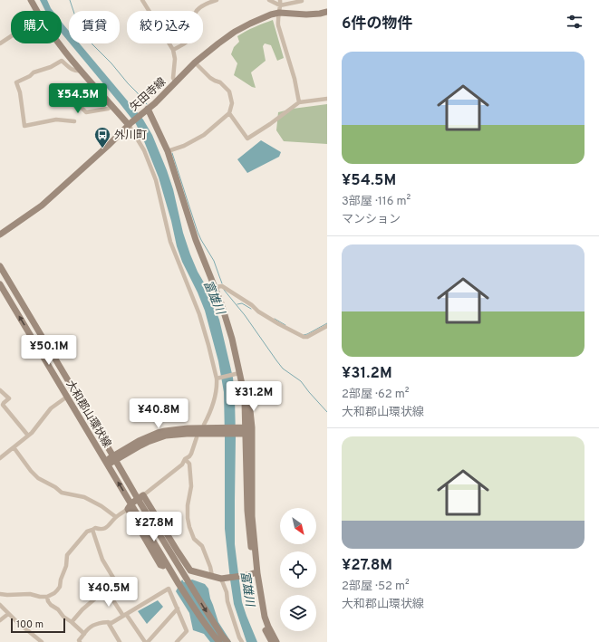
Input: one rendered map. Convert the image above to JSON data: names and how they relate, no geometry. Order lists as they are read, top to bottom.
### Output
{
  "streets": {
    "main road": ["矢田寺線", "大和郡山環状線"]
  },
  "water": ["富雄川"],
  "places": {
    "bus stop": ["外川町"]
  },
  "scale_bar": "100 m",
  "north": "bottom right",
  "page": {
    "heading": "6件の物件",
    "chip": ["購入", "賃貸", "絞り込み"],
    "list": [
      {
        "name": "¥54.5M",
        "note": "3部屋 · 116 m² · マンション"
      },
      {
        "name": "¥31.2M",
        "note": "2部屋 · 62 m² · 大和郡山環状線"
      },
      {
        "name": "¥27.8M",
        "note": "2部屋 · 52 m² · 大和郡山環状線"
      }
    ],
    "price": [
      "¥54.5M",
      "¥50.1M",
      "¥31.2M",
      "¥40.8M",
      "¥27.8M",
      "¥40.5M"
    ],
    "scale": "100 m"
  }
}
